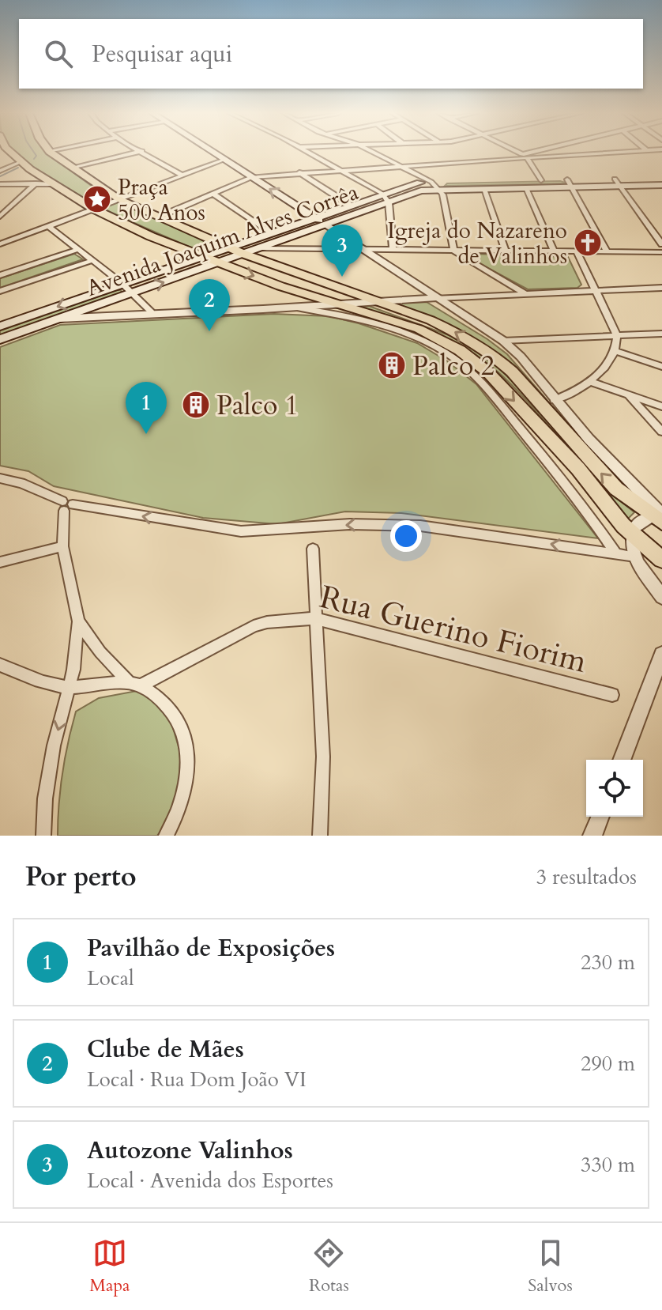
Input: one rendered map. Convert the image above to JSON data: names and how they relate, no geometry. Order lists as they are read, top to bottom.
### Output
{
  "streets": {
    "main road": ["Avenida Joaquim Alves Corrêa"],
    "street": ["Rua Guerino Fiorim"]
  },
  "places": {
    "place": ["Praça 500 Anos"],
    "church": ["Igreja do Nazareno de Valinhos"],
    "building": ["Palco 2", "Palco 1"]
  },
  "page": {
    "search": "Pesquisar aqui",
    "pins": ["3", "2", "1"],
    "heading": ["Por perto", "3 resultados"],
    "list": [
      {
        "mark": "1",
        "name": "Pavilhão de Exposições",
        "note": "Local",
        "value": "230 m"
      },
      {
        "mark": "2",
        "name": "Clube de Mães",
        "note": "Local · Rua Dom João VI",
        "value": "290 m"
      },
      {
        "mark": "3",
        "name": "Autozone Valinhos",
        "note": "Local · Avenida dos Esportes",
        "value": "330 m"
      }
    ],
    "nav": ["Mapa", "Rotas", "Salvos"]
  }
}
